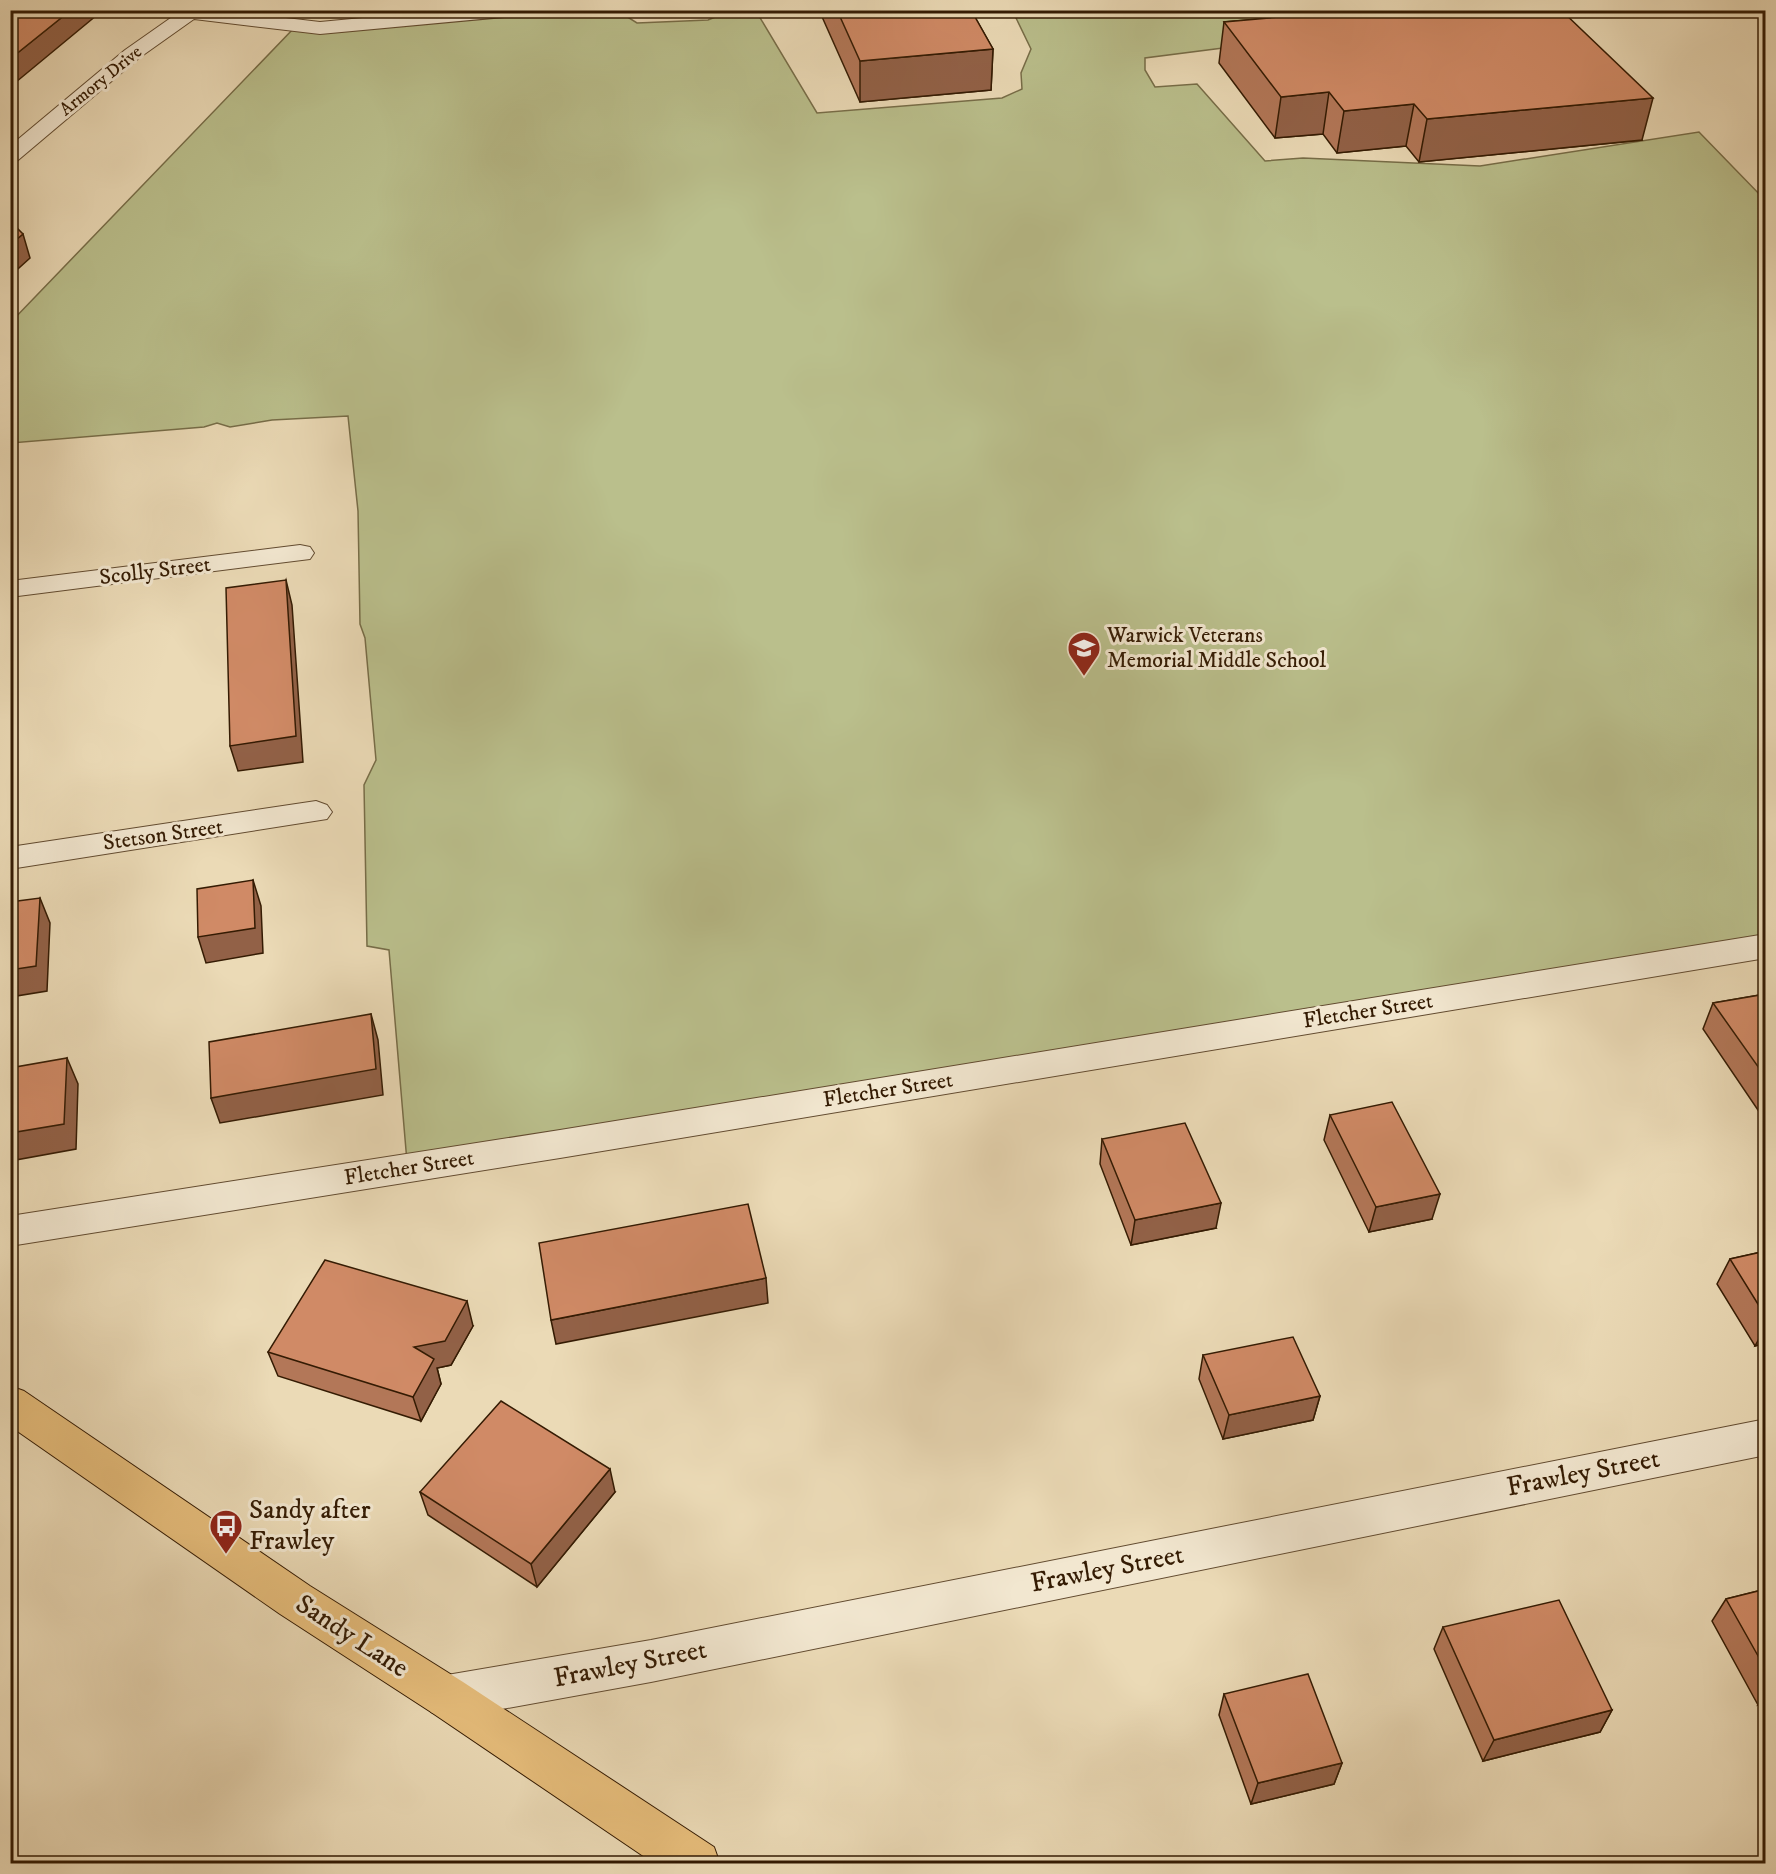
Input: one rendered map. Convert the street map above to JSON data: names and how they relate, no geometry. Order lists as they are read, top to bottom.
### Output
{
  "streets": {
    "main road": ["Sandy Lane"],
    "street": [
      "Armory Drive",
      "Scolly Street",
      "Stetson Street",
      "Fletcher Street",
      "Frawley Street"
    ]
  },
  "crossings": [
    ["Frawley Street", "Sandy Lane"]
  ],
  "places": {
    "school or university": ["Warwick Veterans Memorial Middle School"],
    "bus stop": ["Sandy after Frawley"]
  }
}
